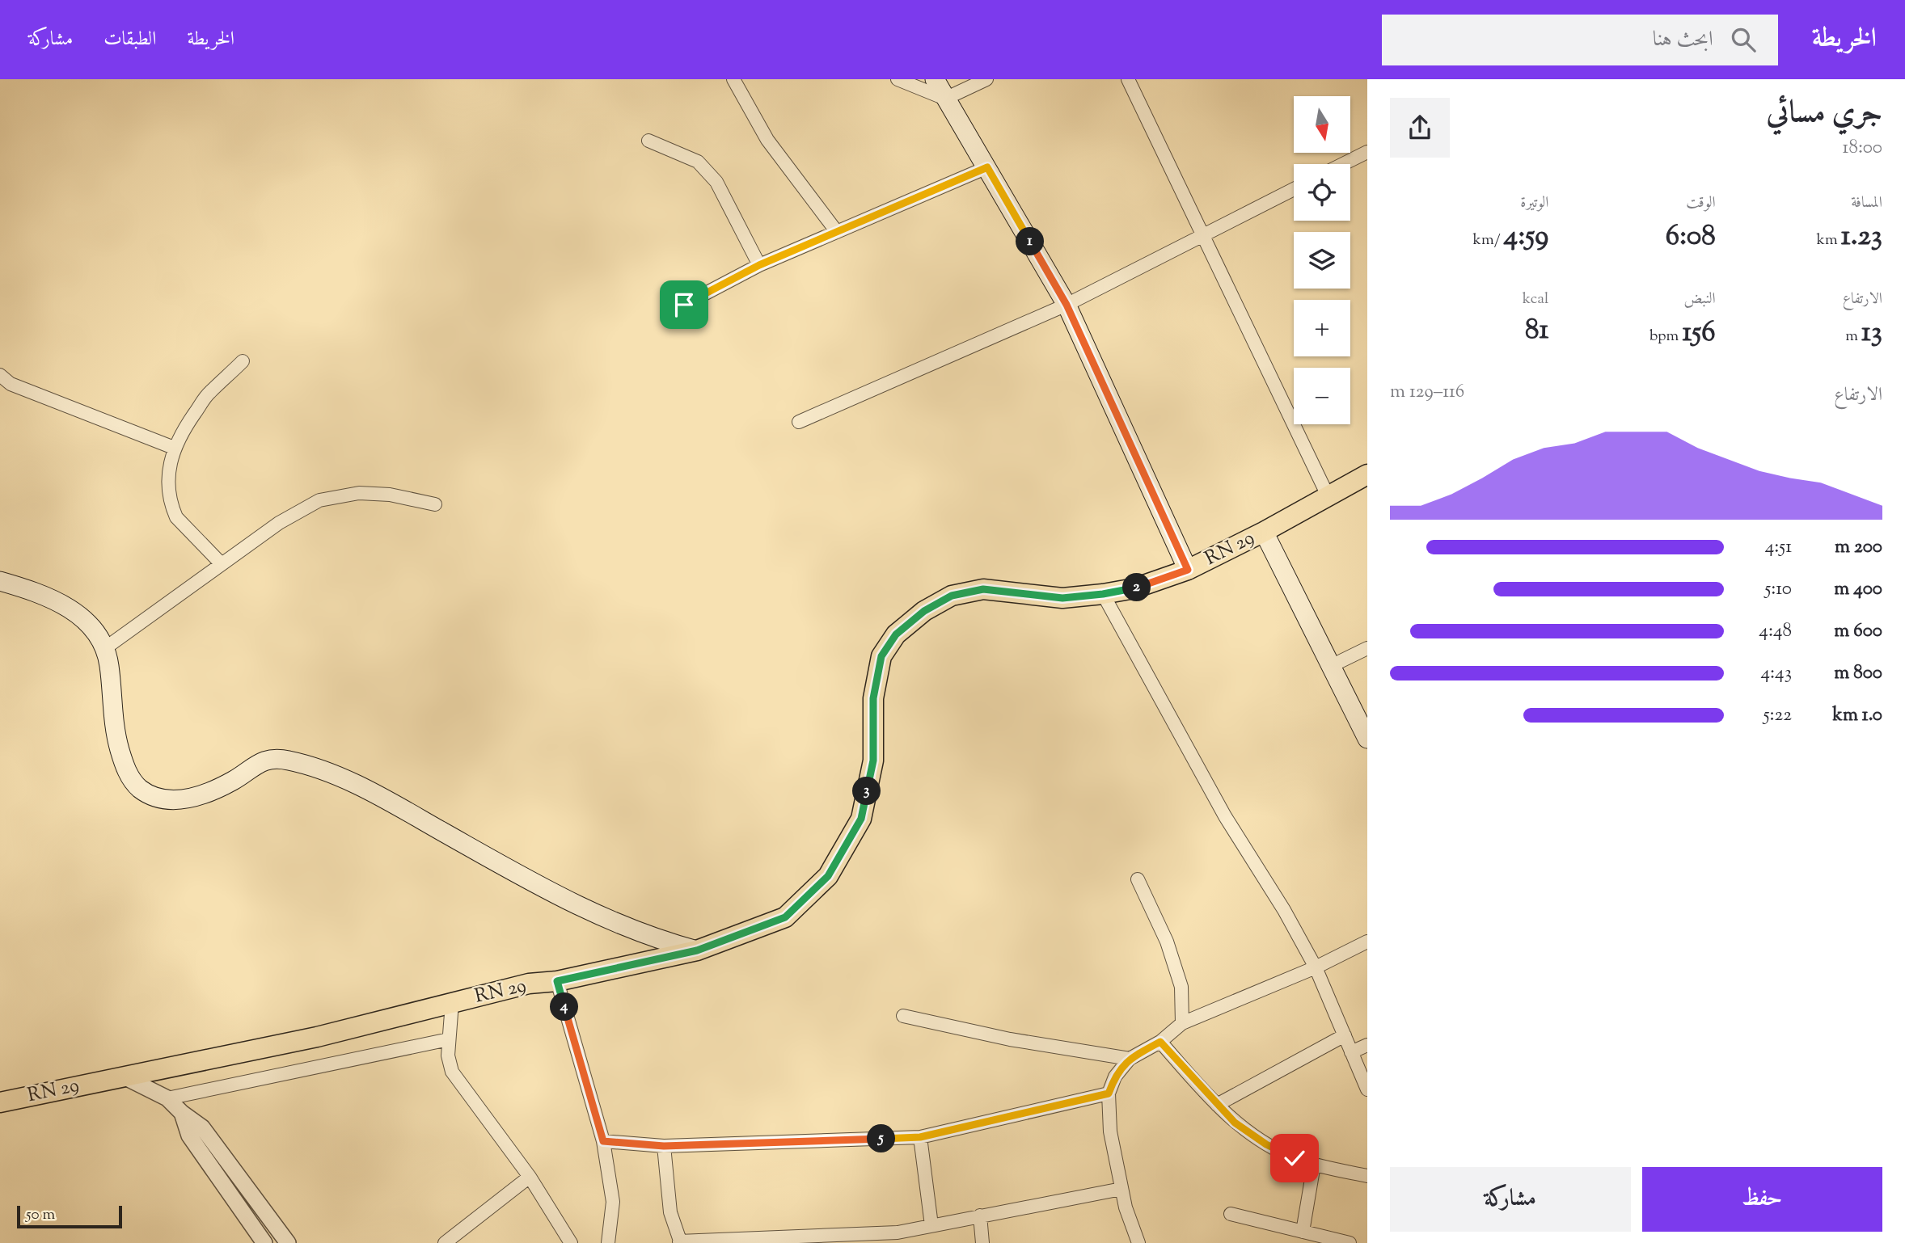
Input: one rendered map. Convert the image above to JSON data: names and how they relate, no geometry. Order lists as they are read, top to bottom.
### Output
{
  "streets": {
    "main road": ["RN 29"]
  },
  "scale_bar": "50 m",
  "north": "bottom",
  "page": {
    "header": "الخريطة",
    "search": "ابحث هنا",
    "nav": ["الخريطة", "الطبقات", "مشاركة"],
    "heading": ["جري مسائي", "18:00"],
    "map_buttons": ["+", "−"],
    "stats": [
      ["المسافة", "1.23 km"],
      ["الوقت", "6:08"],
      ["الوتيرة", "4:59 /km"],
      ["الارتفاع", "13 m"],
      ["النبض", "156 bpm"],
      ["kcal", "81"]
    ],
    "pins": [
      "1",
      "2",
      "3",
      "4",
      "5"
    ],
    "chart": ["الارتفاع", "116–129 m"],
    "list": [
      {
        "name": "200 m",
        "note": "4:51"
      },
      {
        "name": "400 m",
        "note": "5:10"
      },
      {
        "name": "600 m",
        "note": "4:48"
      },
      {
        "name": "800 m",
        "note": "4:43"
      },
      {
        "name": "1.0 km",
        "note": "5:22"
      }
    ],
    "buttons": ["حفظ", "مشاركة"],
    "scale": "50 m"
  }
}
